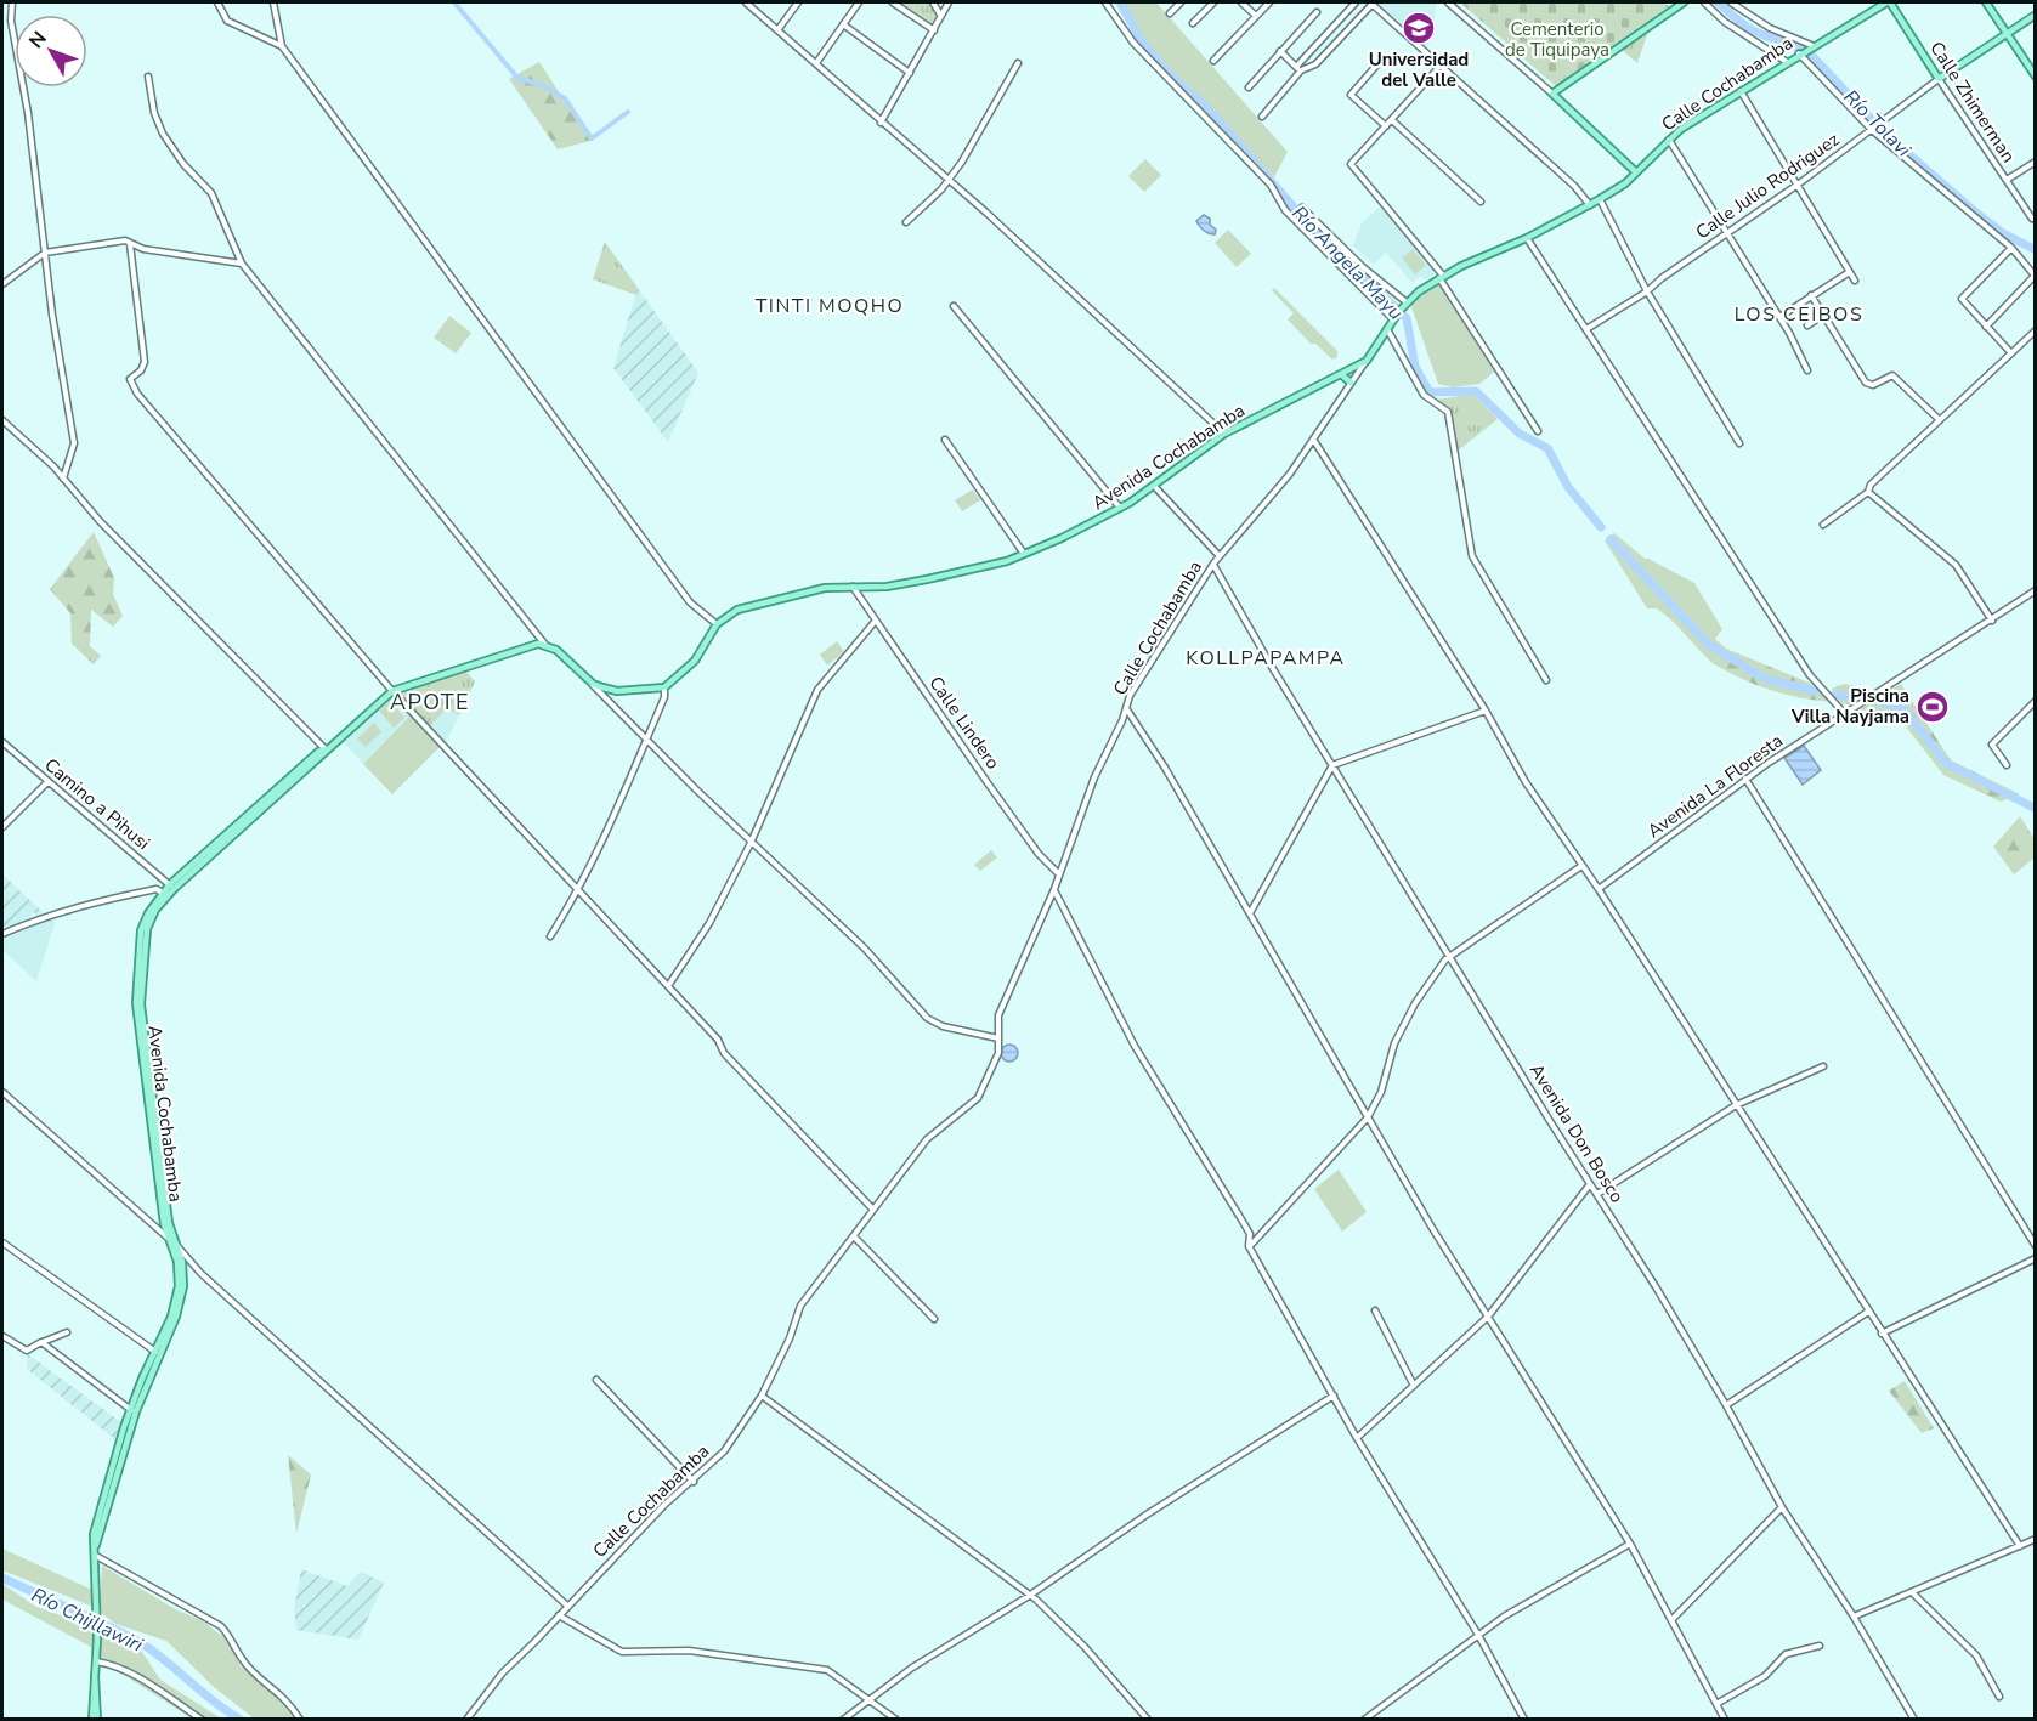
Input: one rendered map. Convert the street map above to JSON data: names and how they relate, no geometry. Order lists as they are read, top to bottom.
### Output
{
  "streets": {
    "main road": [
      "Calle Cochabamba",
      "Calle Zhimerman",
      "Calle Julio Rodriguez",
      "Avenida Cochabamba"
    ],
    "street": [
      "Calle Lindero",
      "Avenida La Floresta",
      "Camino a Pihusi",
      "Avenida Don Bosco"
    ]
  },
  "crossings": [
    ["Calle Cochabamba", "Calle Zhimerman"],
    ["Calle Cochabamba", "Avenida Cochabamba"],
    ["Calle Cochabamba", "Calle Lindero"],
    ["Calle Cochabamba", "Avenida Don Bosco"],
    ["Calle Zhimerman", "Calle Julio Rodriguez"],
    ["Avenida Cochabamba", "Calle Lindero"],
    ["Avenida Cochabamba", "Camino a Pihusi"]
  ],
  "districts": [
    "TINTI MOQHO",
    "LOS CEIBOS",
    "KOLLPAPAMPA",
    "APOTE"
  ],
  "water": ["Río Tolavi", "Río Angela Mayu", "Río Chijllawiri"],
  "parks": ["Cementerio de Tiquipaya"],
  "places": {
    "school or university": ["Universidad del Valle"],
    "sports": ["Piscina Villa Nayjama"]
  },
  "north": "top left"
}
